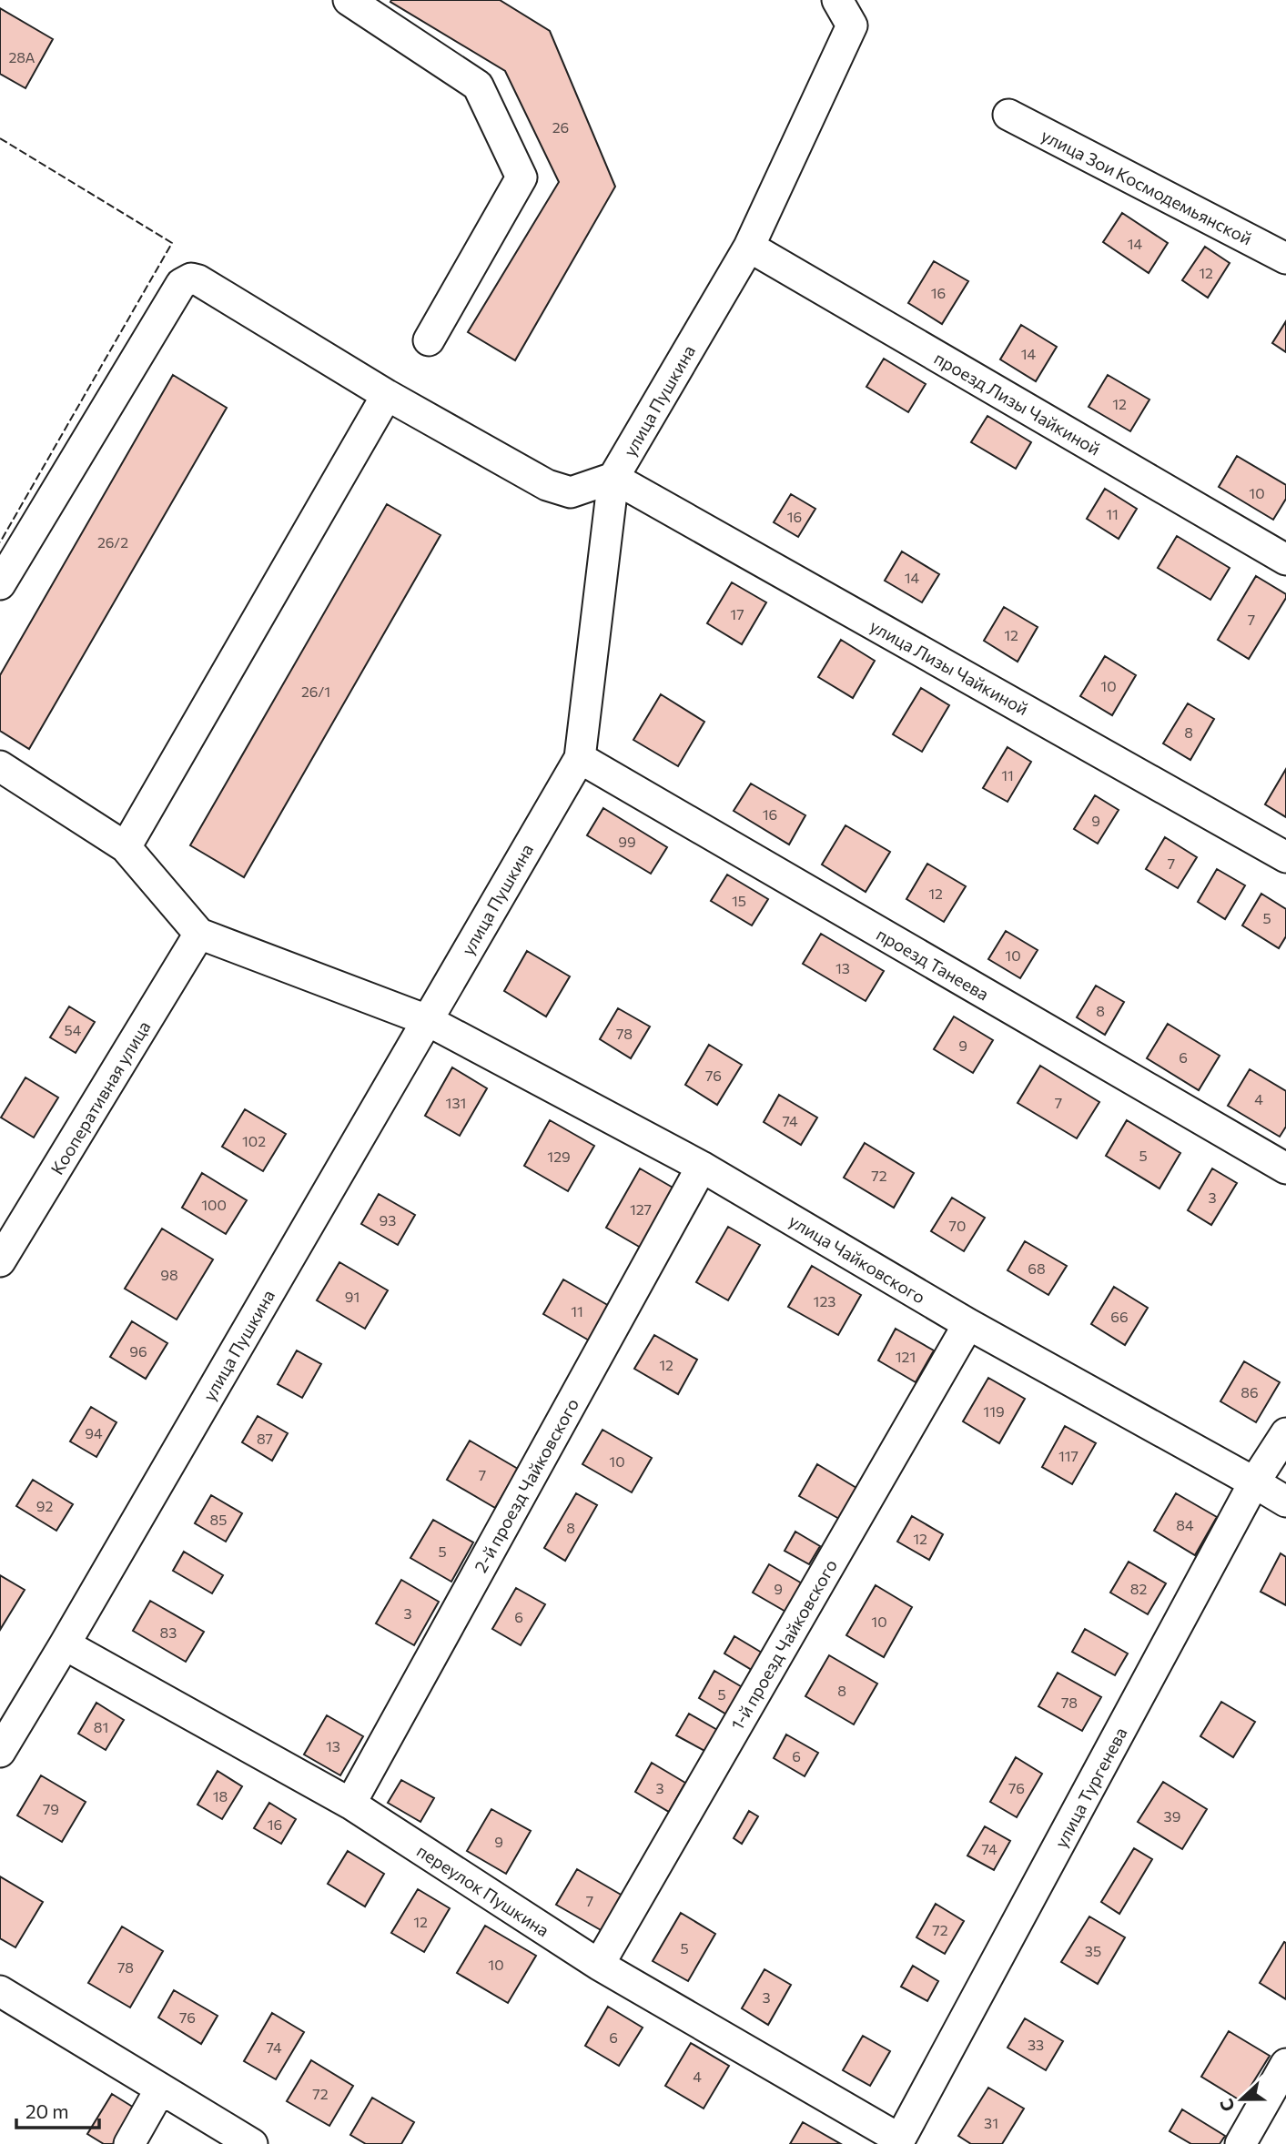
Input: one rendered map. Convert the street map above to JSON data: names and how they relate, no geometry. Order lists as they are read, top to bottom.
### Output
{
  "streets": {
    "street": [
      "улица Зои Космодемьянской",
      "улица Пушкина",
      "проезд Лизы Чайкиной",
      "улица Лизы Чайкиной",
      "проезд Танеева",
      "Кооперативная улица",
      "улица Чайковского",
      "2-й проезд Чайковского",
      "1-й проезд Чайковского",
      "улица Тургенева",
      "переулок Пушкина"
    ]
  },
  "crossings": [
    ["улица Пушкина", "проезд Лизы Чайкиной"],
    ["улица Пушкина", "улица Лизы Чайкиной"],
    ["улица Пушкина", "проезд Танеева"],
    ["улица Пушкина", "улица Чайковского"],
    ["улица Пушкина", "переулок Пушкина"],
    ["Кооперативная улица", "улица Чайковского"],
    ["улица Чайковского", "2-й проезд Чайковского"],
    ["улица Чайковского", "1-й проезд Чайковского"],
    ["улица Чайковского", "улица Тургенева"],
    ["2-й проезд Чайковского", "переулок Пушкина"],
    ["1-й проезд Чайковского", "переулок Пушкина"],
    ["улица Тургенева", "переулок Пушкина"]
  ],
  "house_numbers": [
    "28А",
    "26",
    "14",
    "12",
    "16",
    "14",
    "12",
    "10",
    "11",
    "16",
    "26/2",
    "14",
    "17",
    "7",
    "12",
    "10",
    "26/1",
    "8",
    "11",
    "16",
    "9",
    "99",
    "7",
    "12",
    "15",
    "5",
    "10",
    "13",
    "8",
    "54",
    "78",
    "9",
    "6",
    "76",
    "4",
    "131",
    "7",
    "74",
    "102",
    "5",
    "129",
    "72",
    "3",
    "100",
    "127",
    "93",
    "70",
    "68",
    "98",
    "91",
    "123",
    "11",
    "66",
    "96",
    "121",
    "12",
    "86",
    "119",
    "94",
    "87",
    "117",
    "10",
    "7",
    "92",
    "85",
    "84",
    "8",
    "12",
    "5",
    "9",
    "82",
    "3",
    "6",
    "10",
    "83",
    "8",
    "5",
    "78",
    "81",
    "13",
    "6",
    "3",
    "76",
    "18",
    "79",
    "39",
    "16",
    "9",
    "74",
    "7",
    "12",
    "72",
    "5",
    "35",
    "10",
    "78",
    "3",
    "76",
    "6",
    "33",
    "74",
    "4",
    "72",
    "31"
  ],
  "scale_bar": "20 m",
  "north": "left"
}
